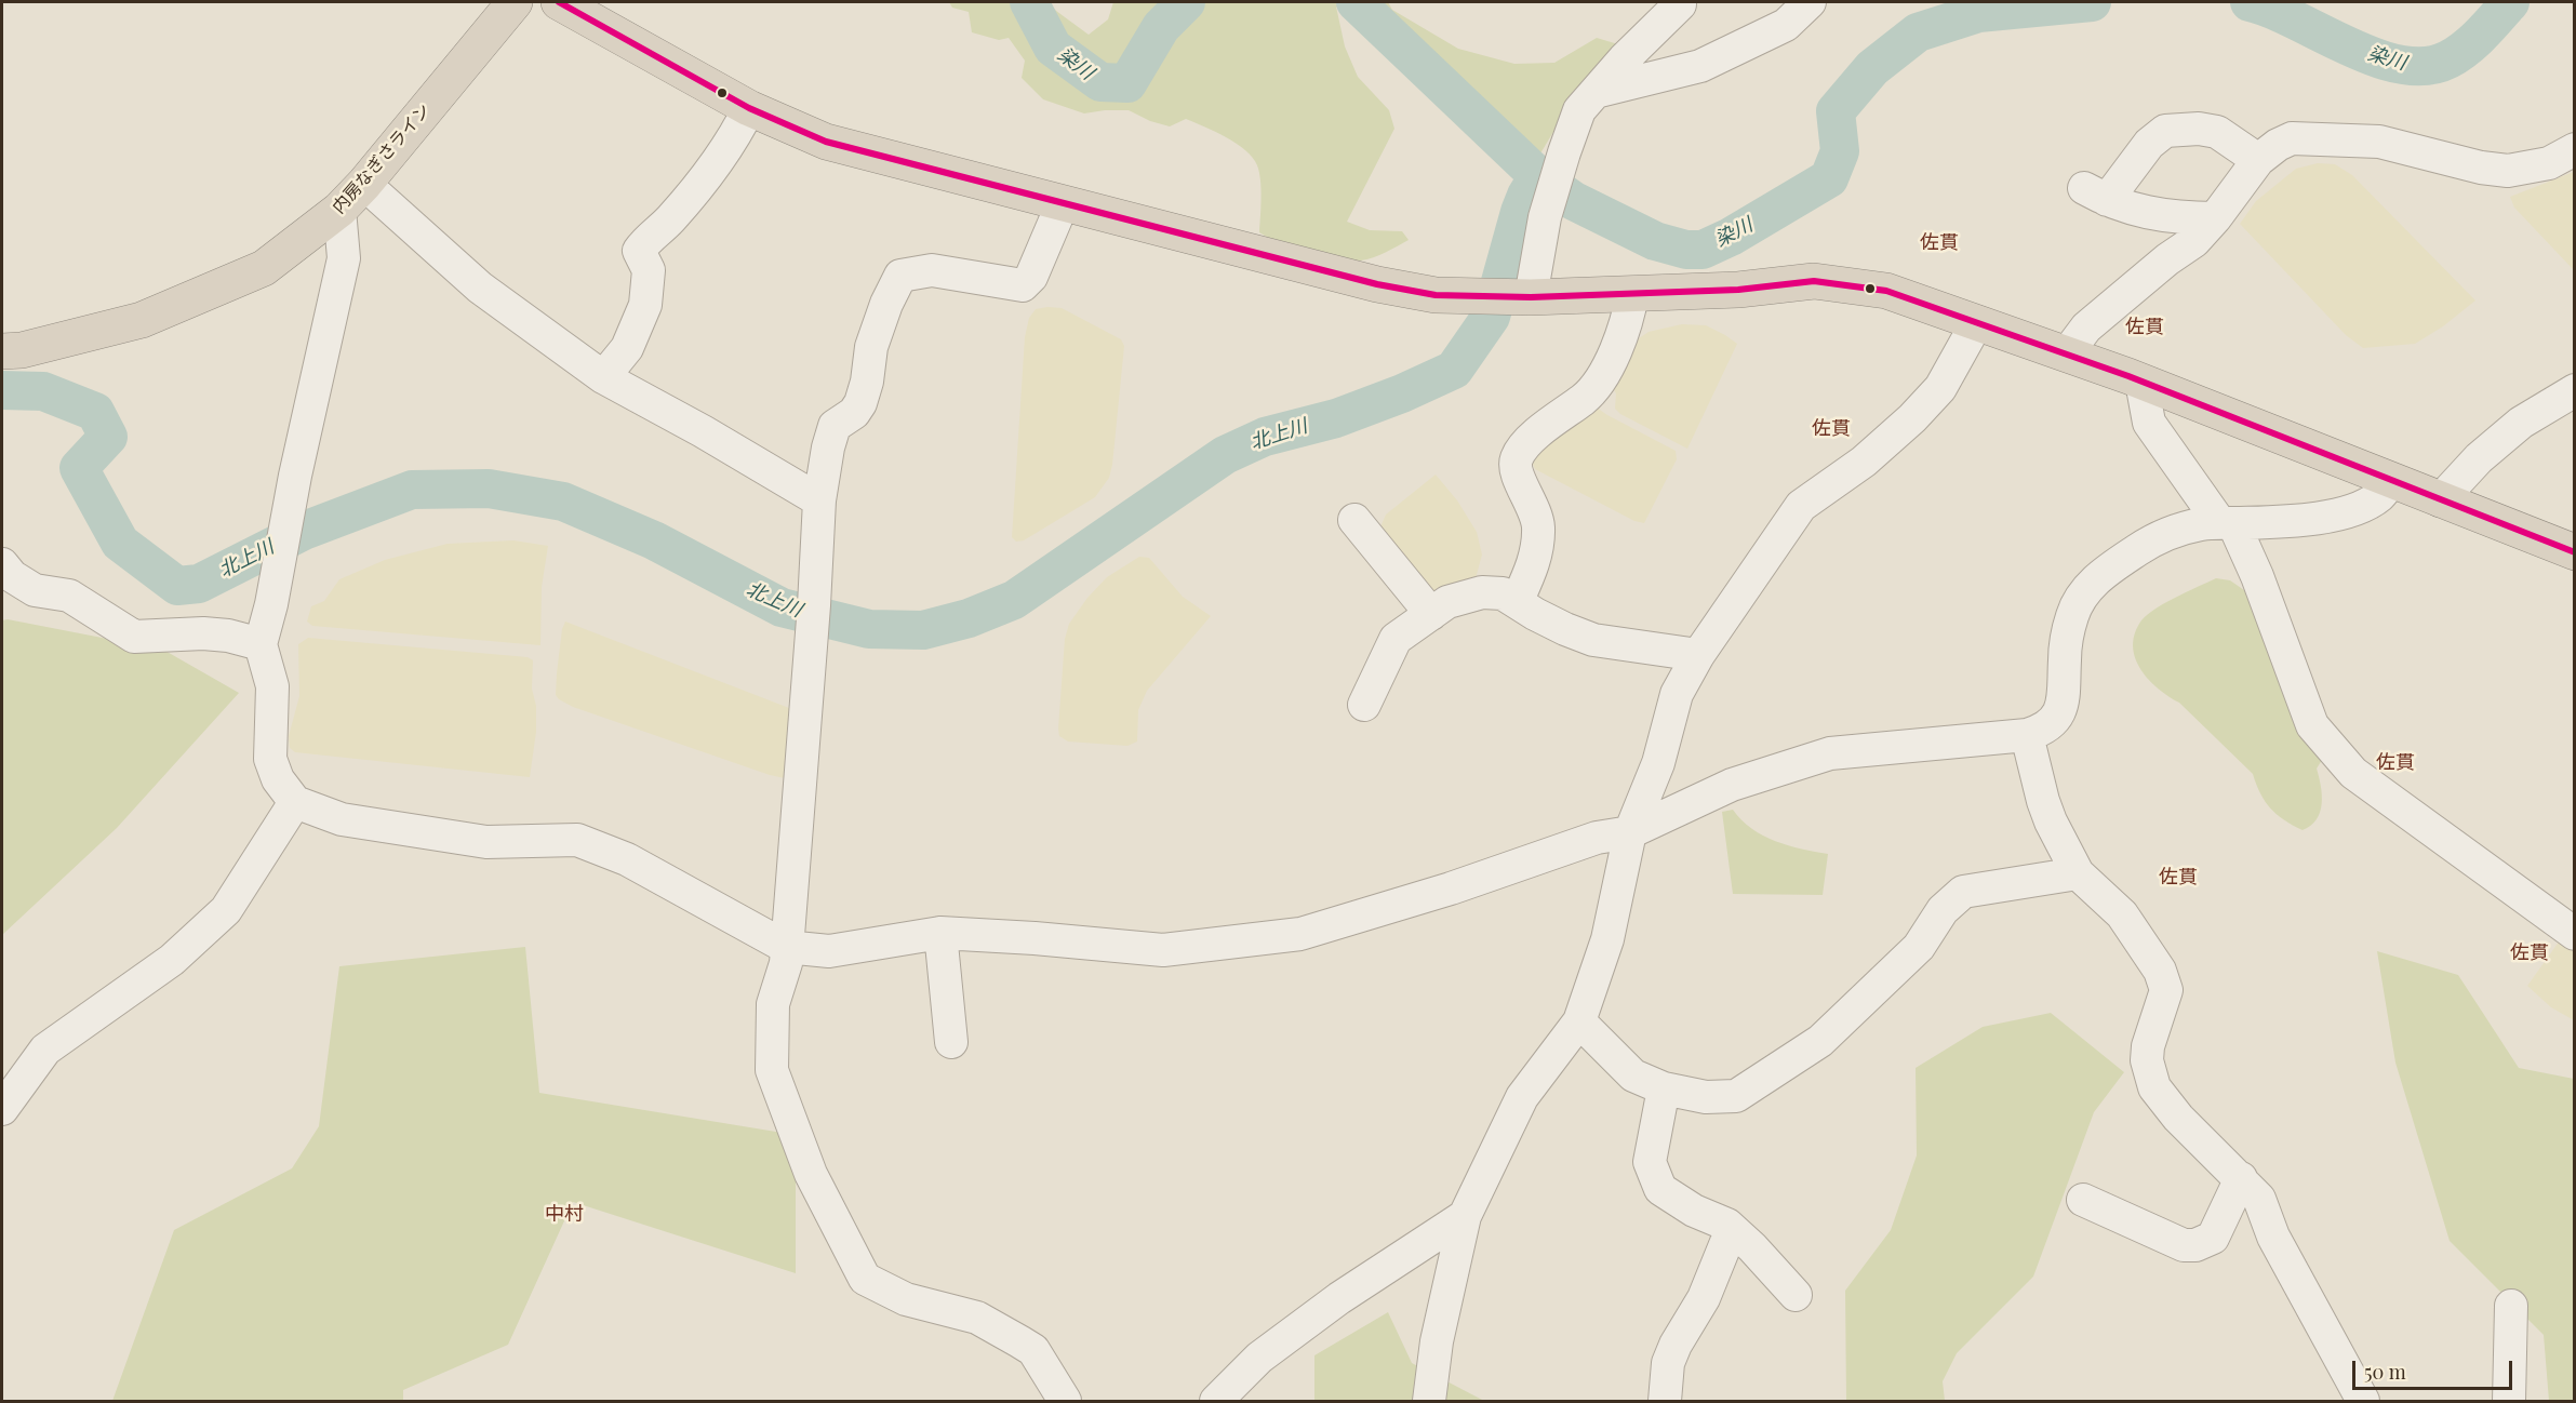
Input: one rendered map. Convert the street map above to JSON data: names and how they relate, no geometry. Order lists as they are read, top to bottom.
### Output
{
  "streets": {
    "highway": ["内房なぎさライン"]
  },
  "districts": [
    "佐貫",
    "佐貫",
    "佐貫",
    "佐貫",
    "佐貫",
    "佐貫",
    "中村"
  ],
  "water": ["染川", "北上川"],
  "scale_bar": "50 m"
}
